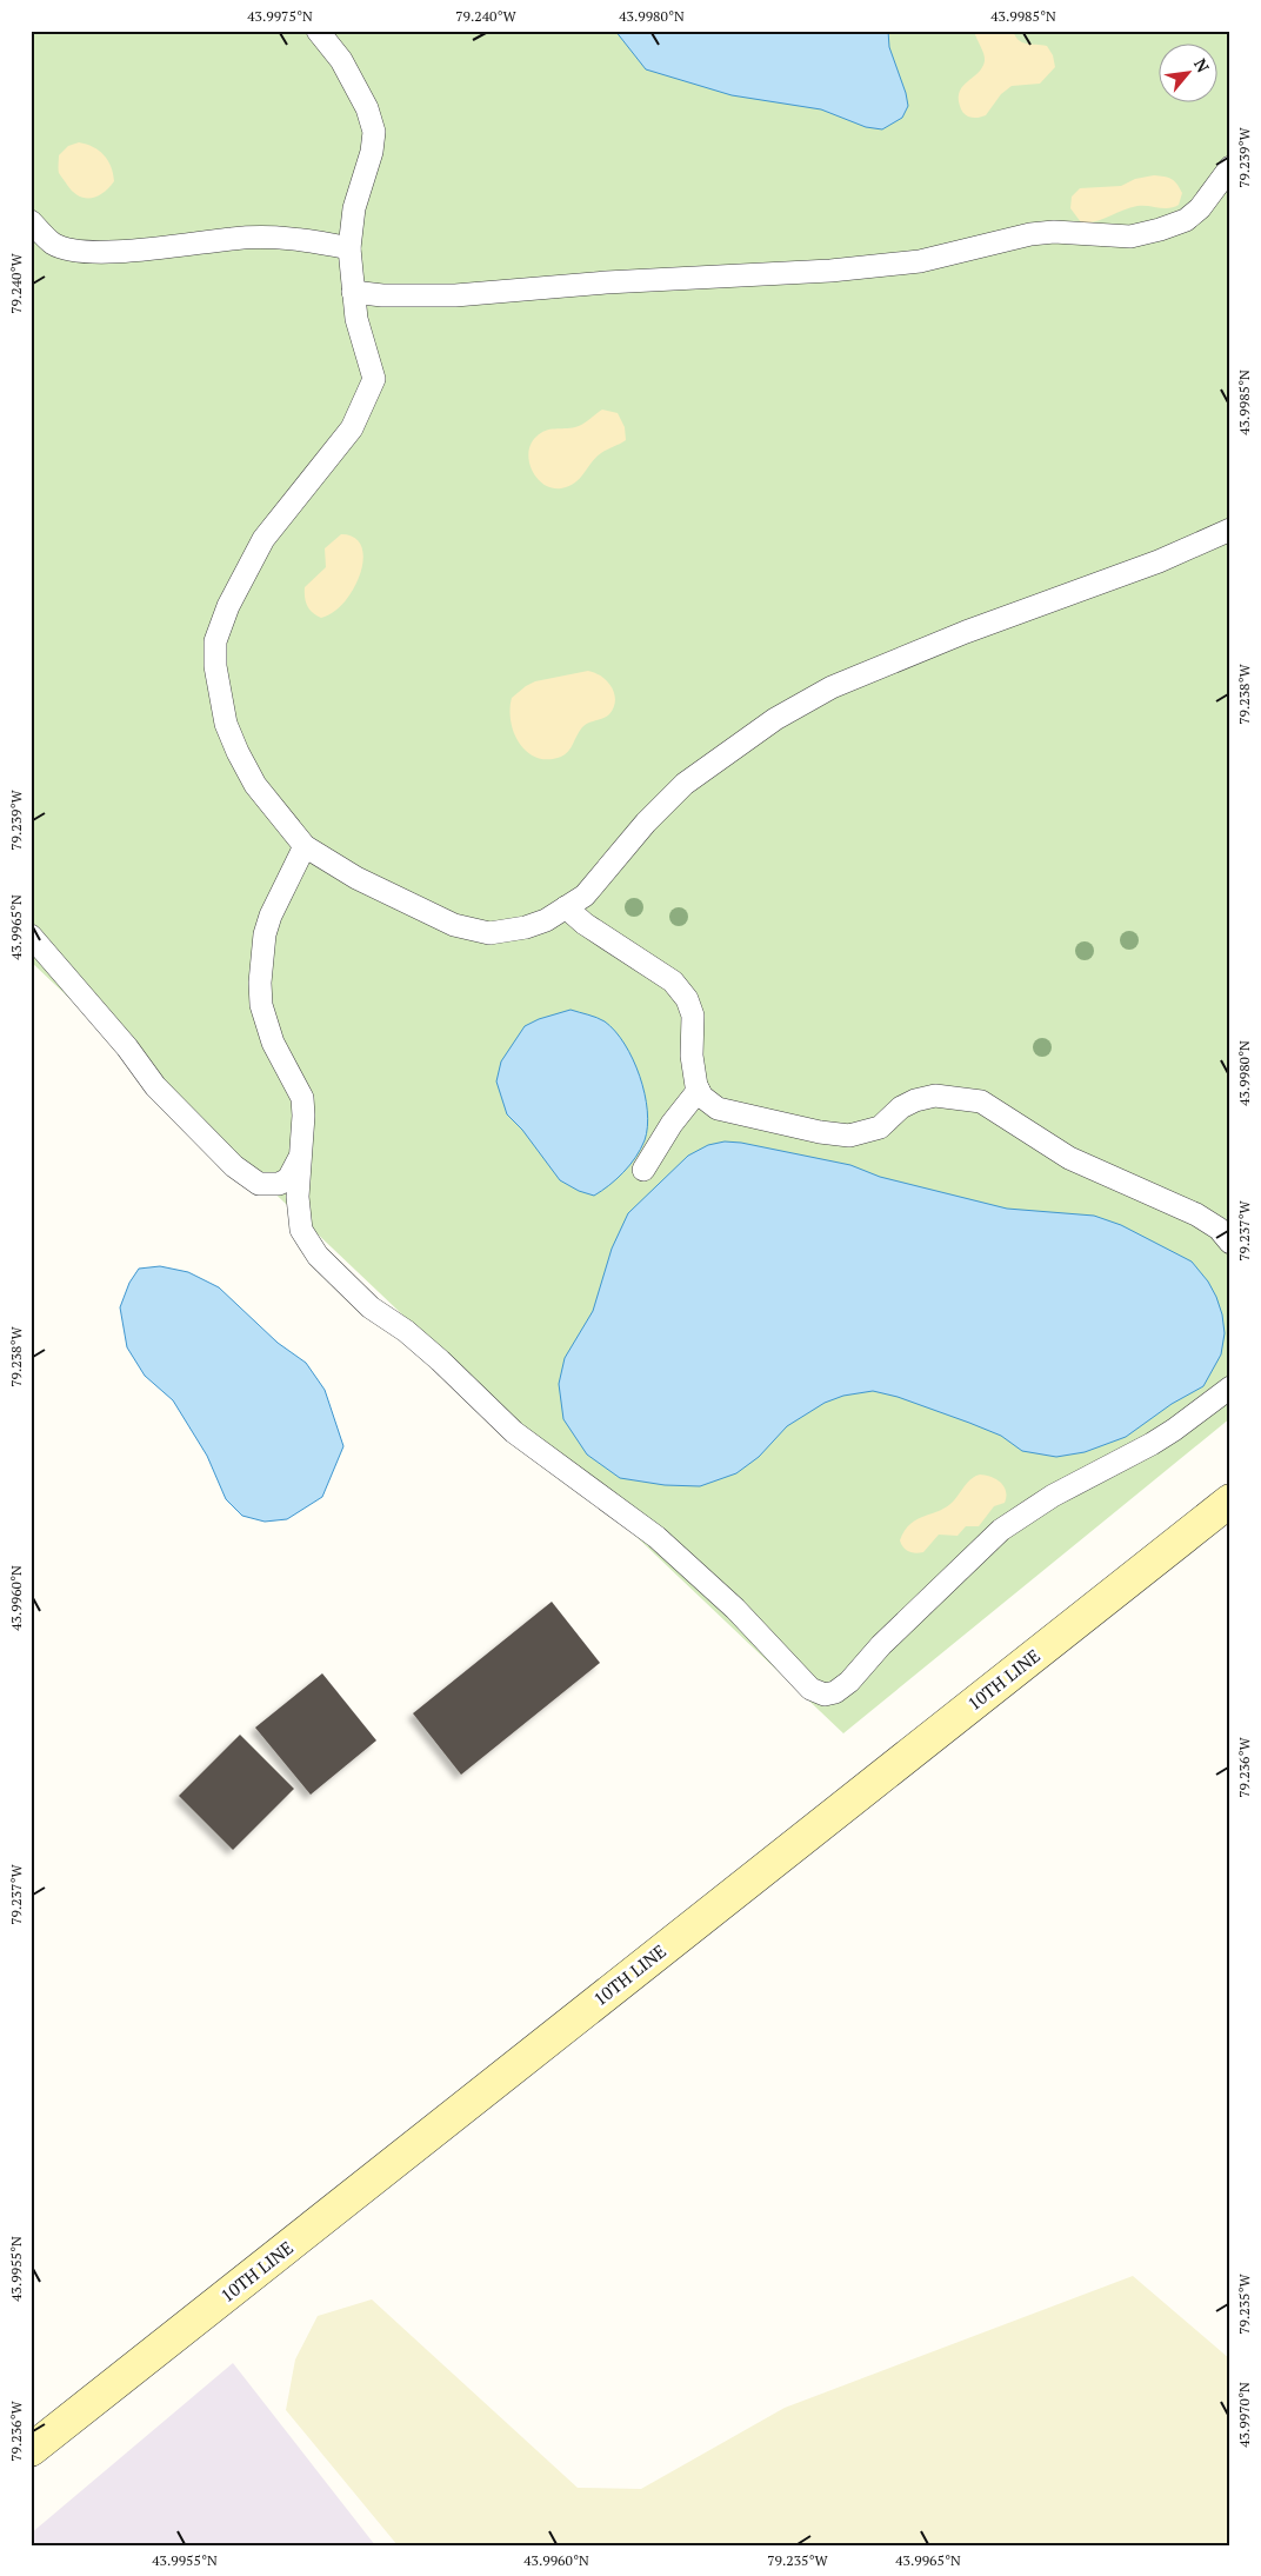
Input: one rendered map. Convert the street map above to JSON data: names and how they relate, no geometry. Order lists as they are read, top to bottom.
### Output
{
  "streets": {
    "main road": ["10TH LINE"]
  },
  "north": "top right",
  "coordinates": [
    "43.9975°N",
    "79.240°W",
    "43.9980°N",
    "43.9985°N",
    "79.239°W",
    "79.238°W",
    "43.9965°N",
    "79.237°W",
    "43.9960°N",
    "79.236°W",
    "43.9955°N",
    "79.235°W",
    "43.9970°N"
  ]
}
